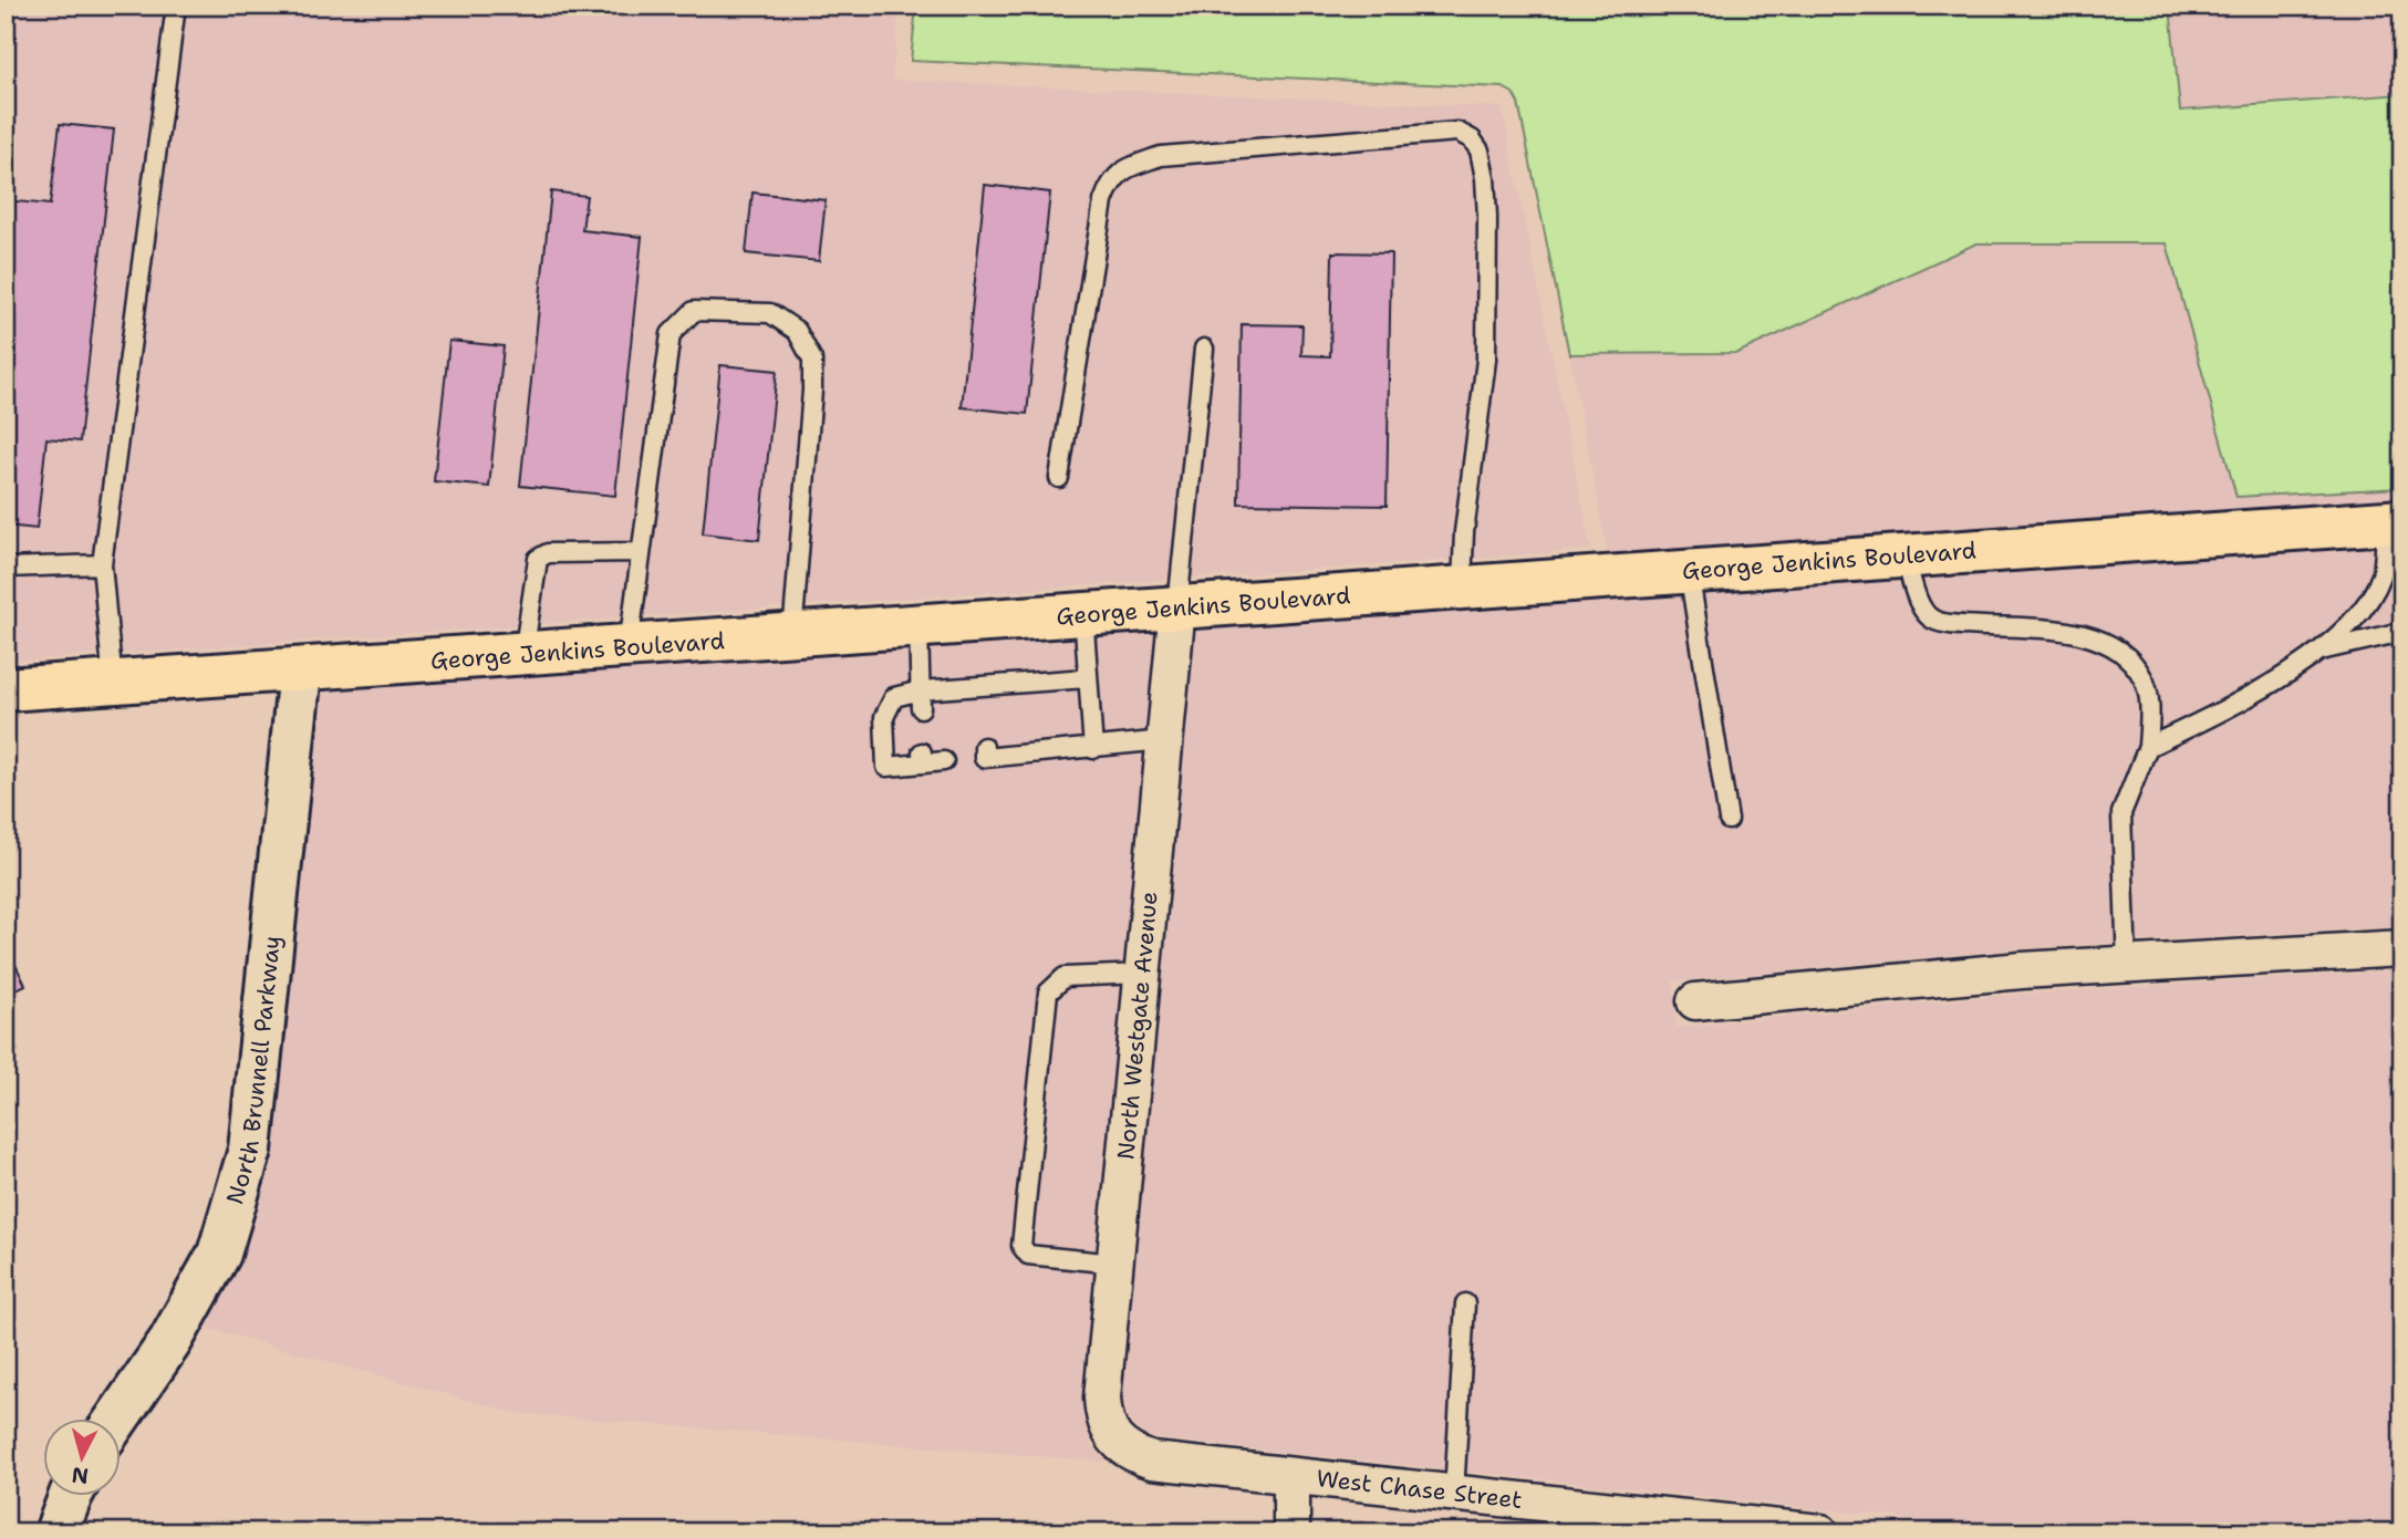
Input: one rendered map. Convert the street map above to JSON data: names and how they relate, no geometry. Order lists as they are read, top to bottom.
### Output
{
  "streets": {
    "main road": ["George Jenkins Boulevard"],
    "street": ["North Westgate Avenue", "North Brunnell Parkway", "West Chase Street"]
  },
  "crossings": [
    ["George Jenkins Boulevard", "North Westgate Avenue"],
    ["George Jenkins Boulevard", "North Brunnell Parkway"],
    ["North Westgate Avenue", "West Chase Street"]
  ],
  "north": "bottom"
}
